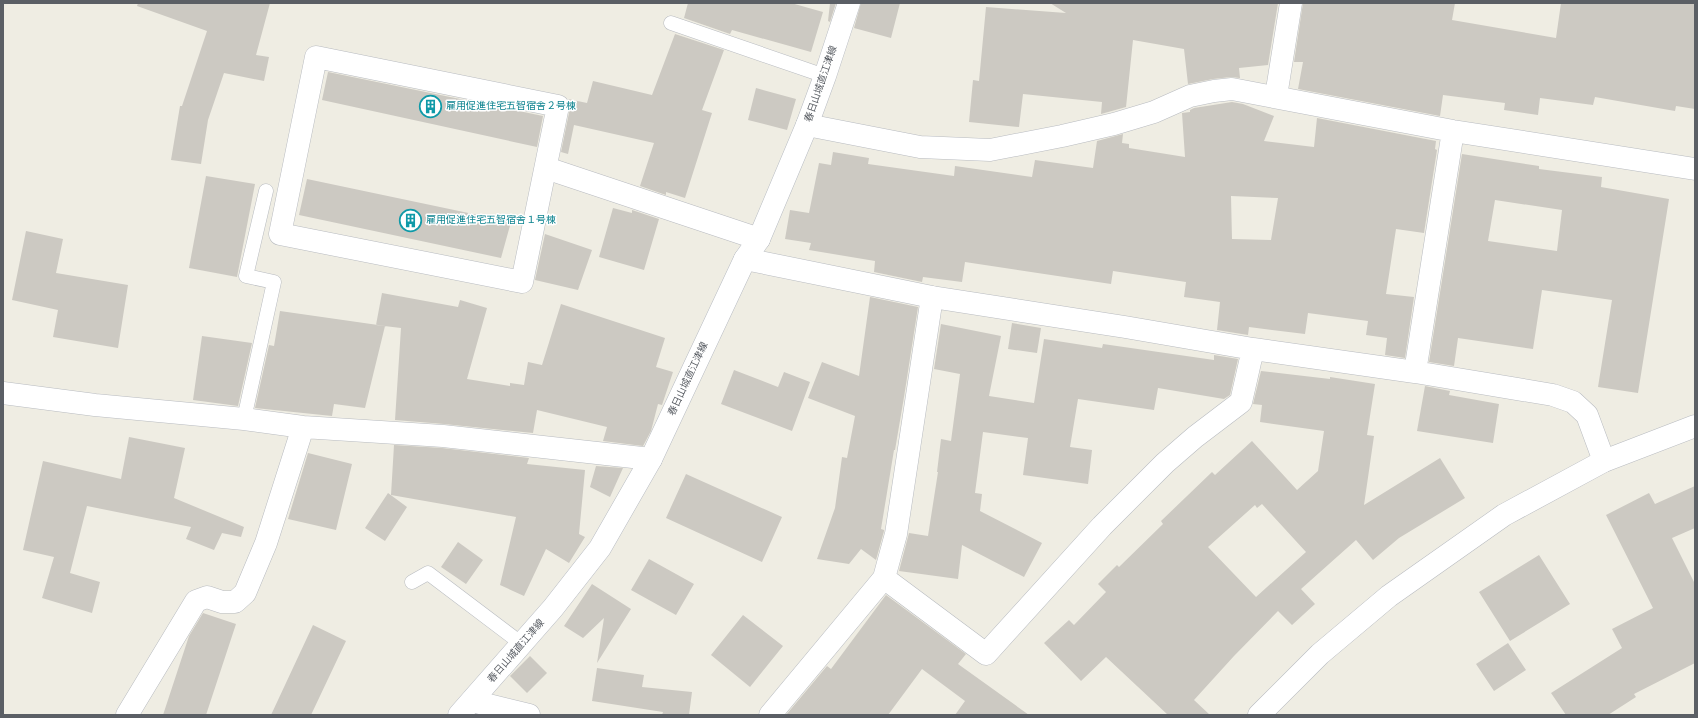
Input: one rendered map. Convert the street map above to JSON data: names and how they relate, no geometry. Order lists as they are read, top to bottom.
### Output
{
  "streets": {
    "street": ["春日山城直江津線"]
  },
  "places": {
    "building": ["雇用促進住宅五智宿舎２号棟", "雇用促進住宅五智宿舎１号棟"]
  }
}
